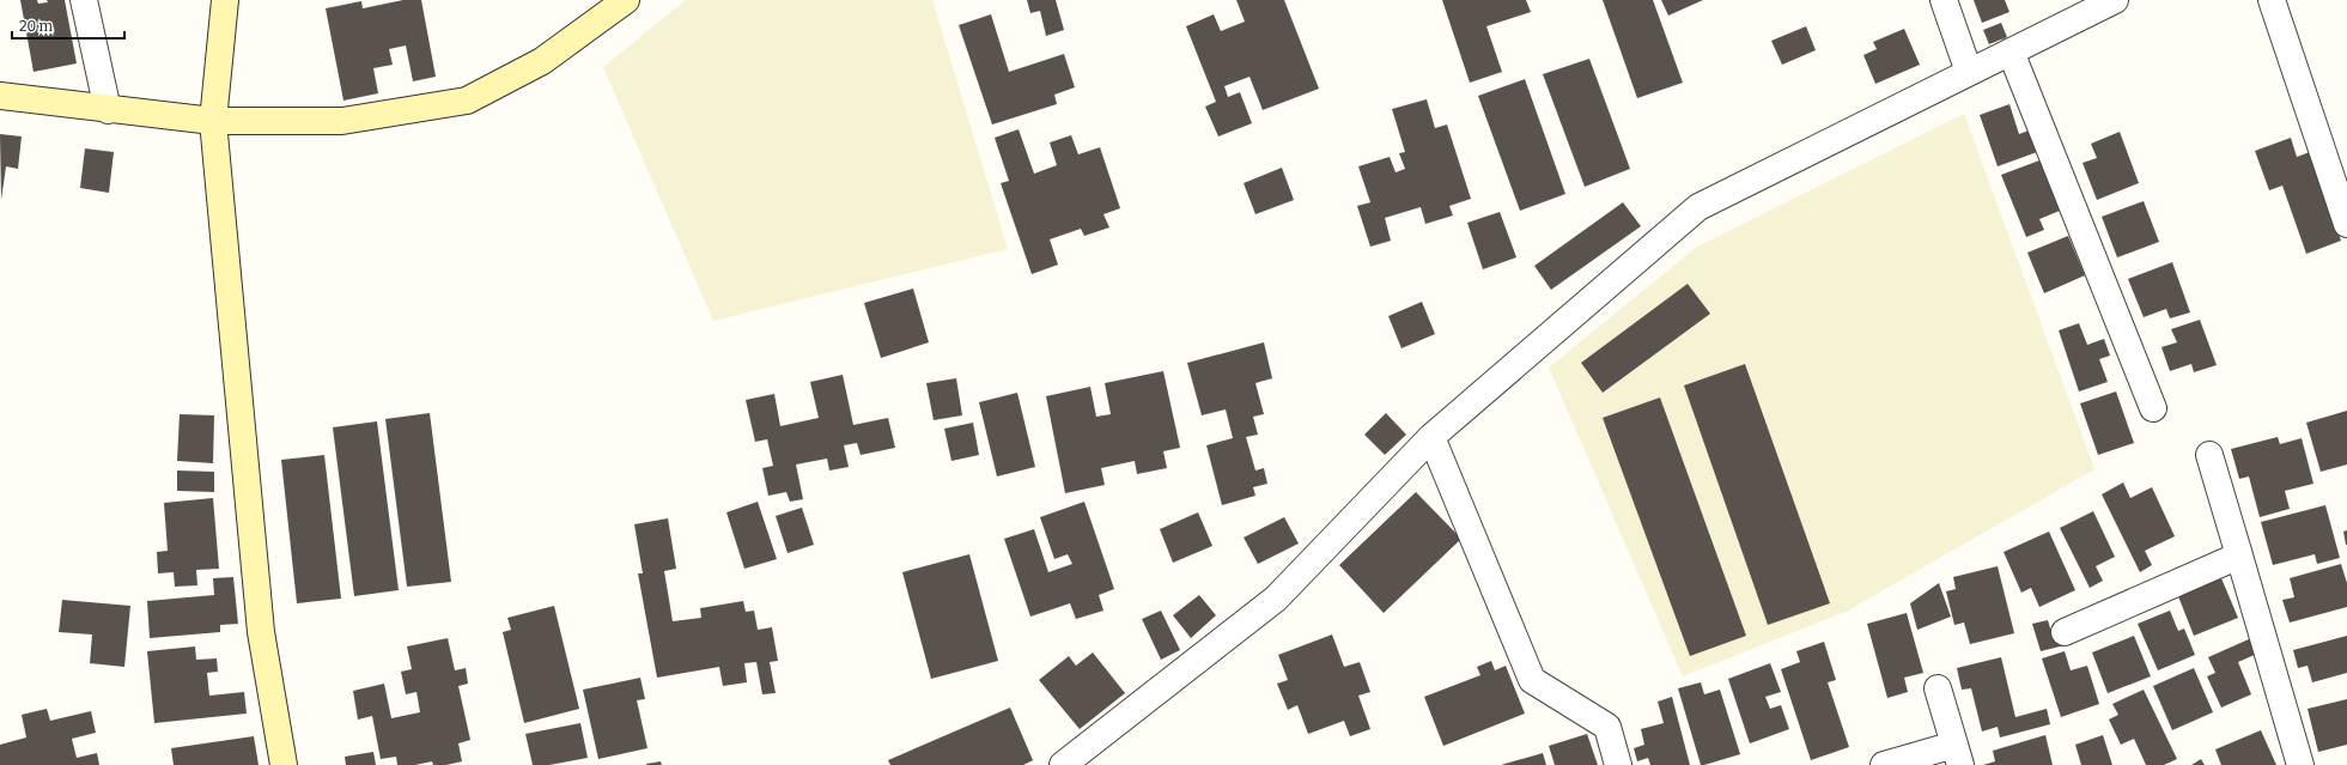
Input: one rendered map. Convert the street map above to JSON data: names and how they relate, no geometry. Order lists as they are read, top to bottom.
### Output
{
  "scale_bar": "20 m"
}
